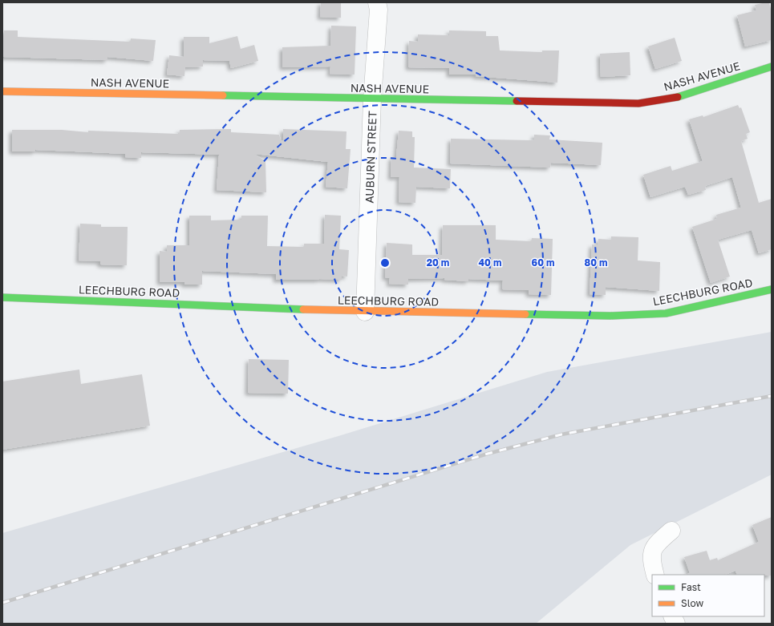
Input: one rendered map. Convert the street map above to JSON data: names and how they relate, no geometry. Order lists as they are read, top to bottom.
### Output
{
  "streets": {
    "street": ["NASH AVENUE", "AUBURN STREET", "LEECHBURG ROAD"]
  },
  "crossings": [
    ["NASH AVENUE", "AUBURN STREET"],
    ["AUBURN STREET", "LEECHBURG ROAD"]
  ],
  "legend": ["Fast", "Slow"],
  "rings": [
    "20 m",
    "40 m",
    "60 m",
    "80 m"
  ]
}
